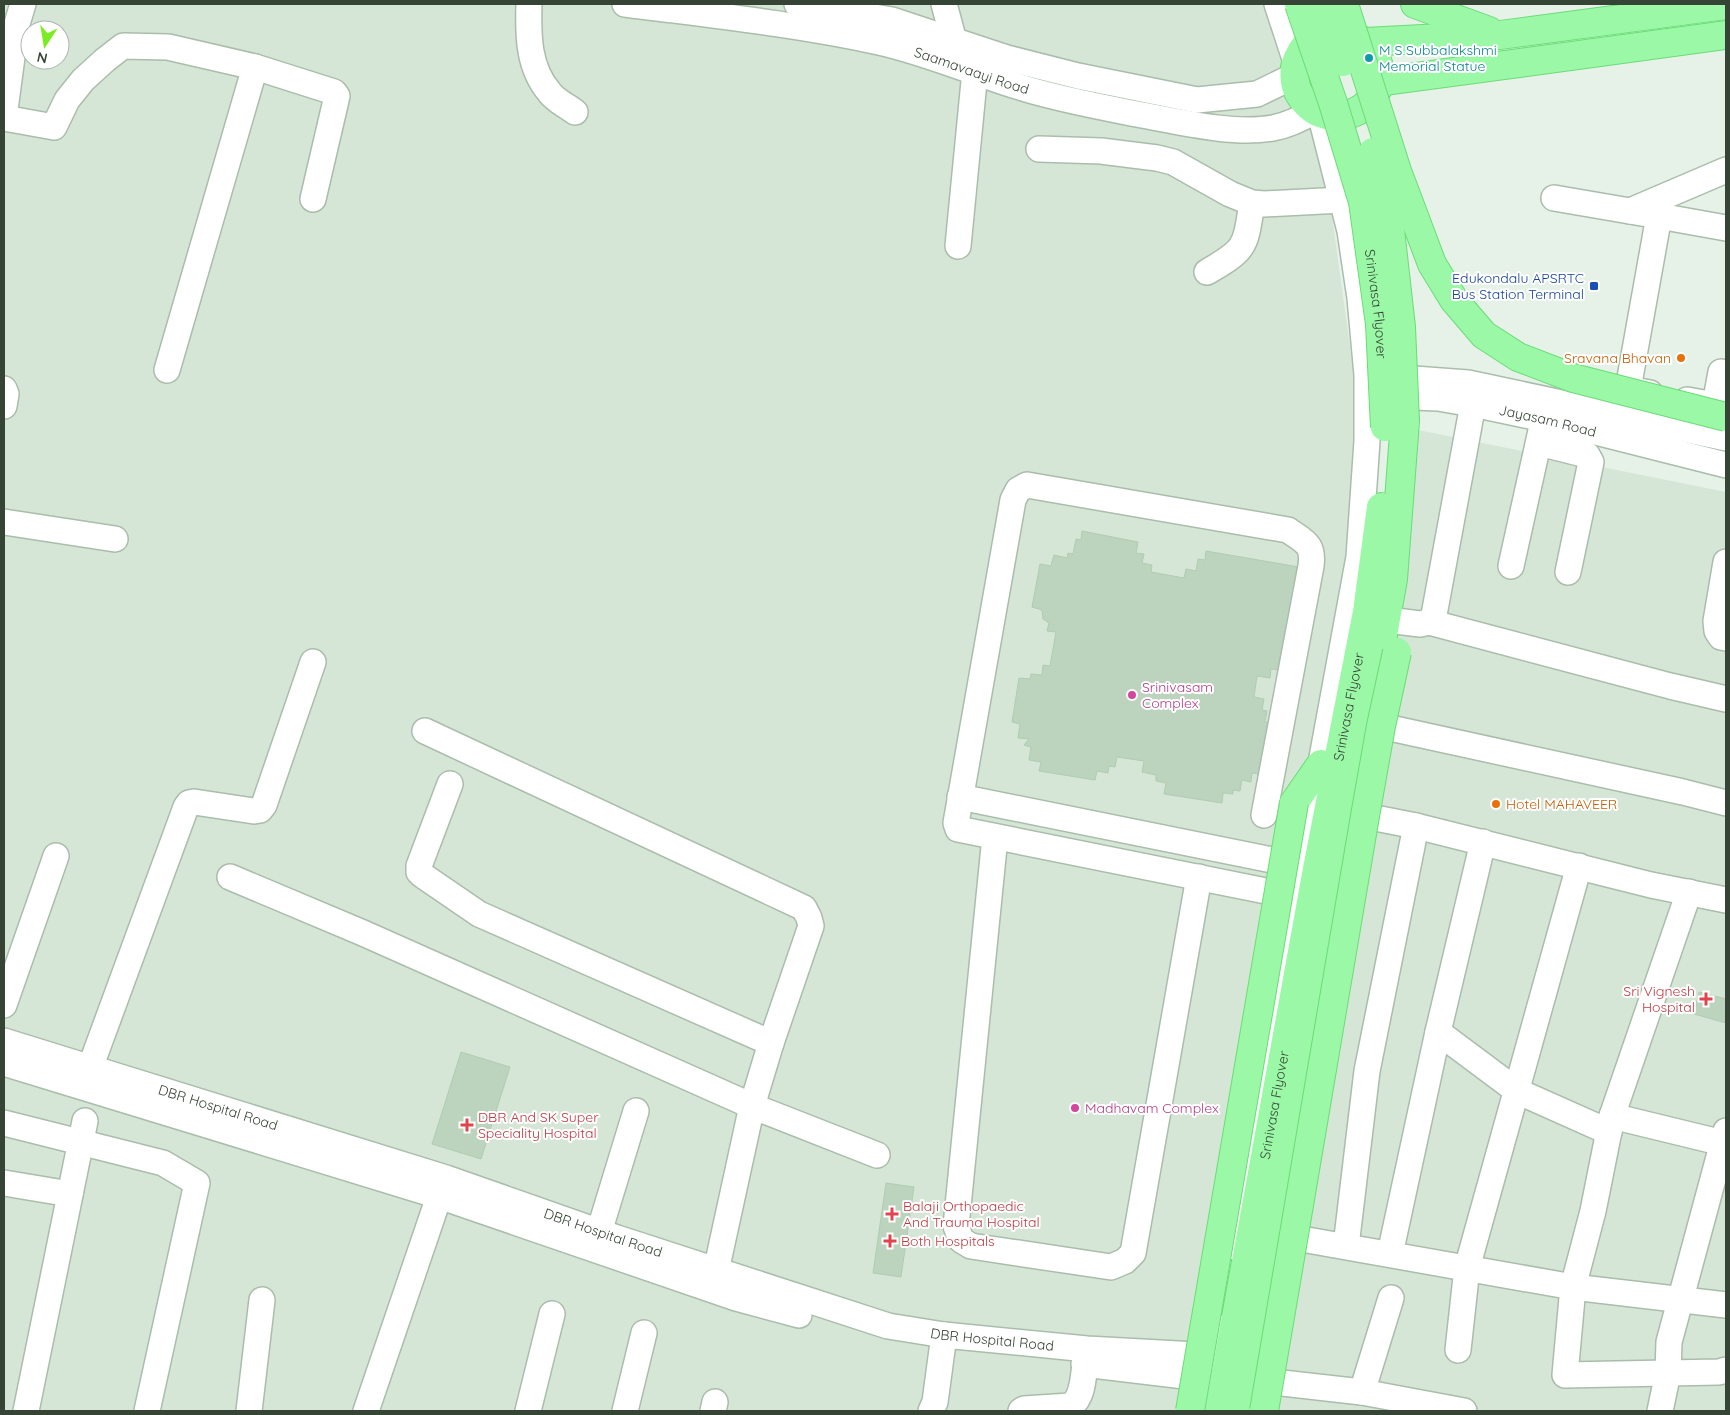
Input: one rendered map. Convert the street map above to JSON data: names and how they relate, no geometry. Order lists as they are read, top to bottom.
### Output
{
  "streets": {
    "main road": ["Srinivasa Flyover"],
    "street": ["Saamavaayi Road", "Jayasam Road", "DBR Hospital Road"]
  },
  "places": {
    "other": [
      "M S Subbalakshmi Memorial Statue",
      "Sravana Bhavan",
      "Srinivasam Complex",
      "Hotel MAHAVEER",
      "Madhavam Complex"
    ],
    "transit": ["Edukondalu APSRTC Bus Station Terminal"],
    "health": [
      "Sri Vignesh Hospital",
      "DBR And SK Super Speciality Hospital",
      "Balaji Orthopaedic And Trauma Hospital",
      "Both Hospitals"
    ]
  },
  "north": "bottom"
}
